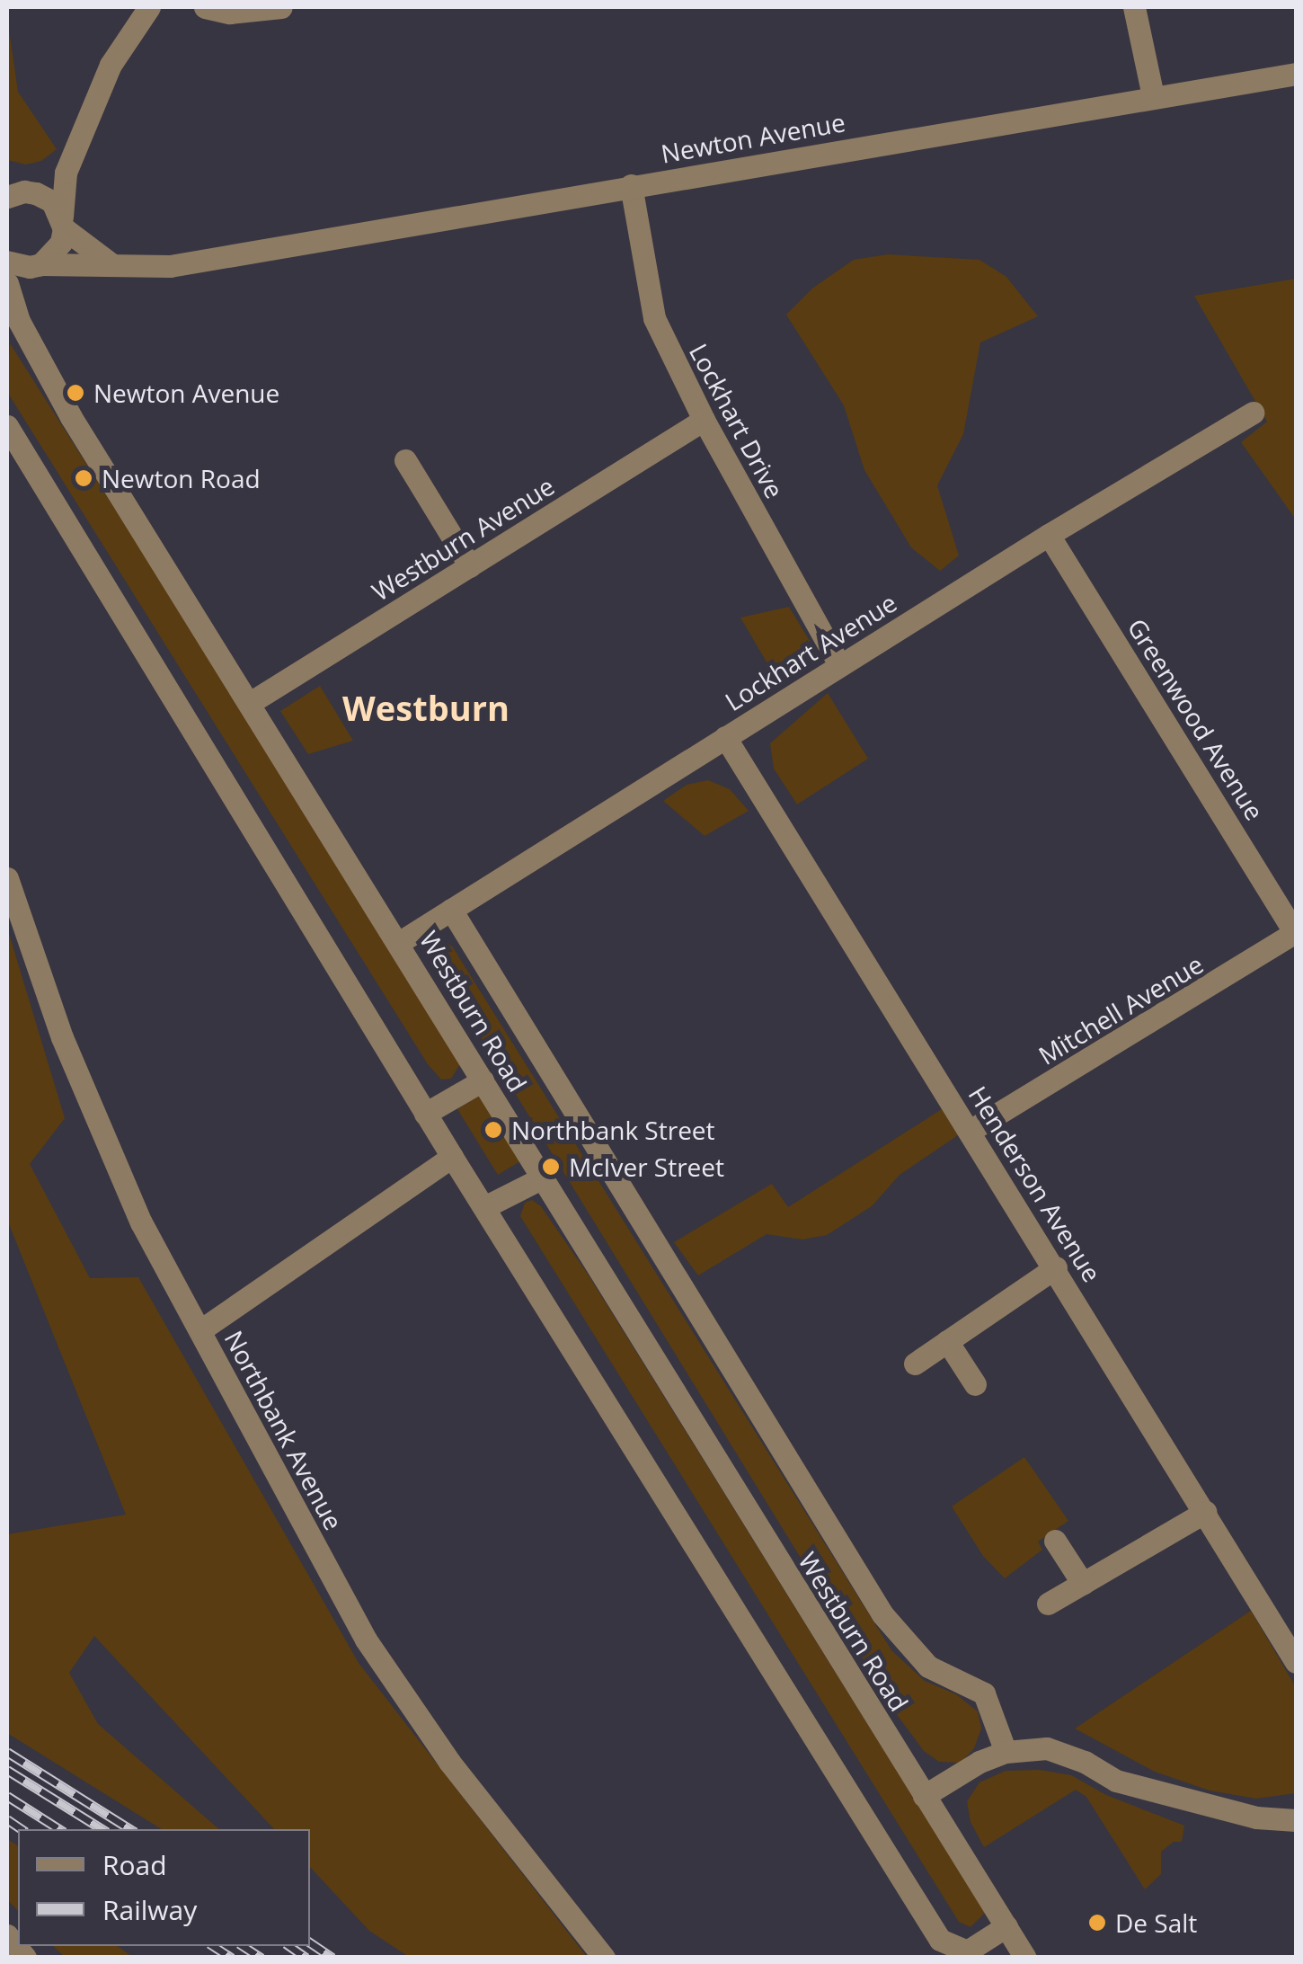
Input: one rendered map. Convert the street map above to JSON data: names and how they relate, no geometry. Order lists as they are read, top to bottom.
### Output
{
  "streets": {
    "street": [
      "Newton Avenue",
      "Lockhart Drive",
      "Westburn Avenue",
      "Lockhart Avenue",
      "Greenwood Avenue",
      "Mitchell Avenue",
      "Westburn Road",
      "Henderson Avenue",
      "Northbank Avenue"
    ]
  },
  "crossings": [
    ["Newton Avenue", "Lockhart Drive"],
    ["Lockhart Drive", "Westburn Avenue"],
    ["Lockhart Drive", "Lockhart Avenue"],
    ["Westburn Avenue", "Westburn Road"],
    ["Lockhart Avenue", "Greenwood Avenue"],
    ["Lockhart Avenue", "Westburn Road"],
    ["Lockhart Avenue", "Henderson Avenue"],
    ["Greenwood Avenue", "Mitchell Avenue"],
    ["Mitchell Avenue", "Henderson Avenue"]
  ],
  "districts": ["Westburn"],
  "places": [
    "Newton Avenue",
    "Newton Road",
    "Northbank Street",
    "McIver Street",
    "De Salt"
  ],
  "legend": ["Road", "Railway"]
}
